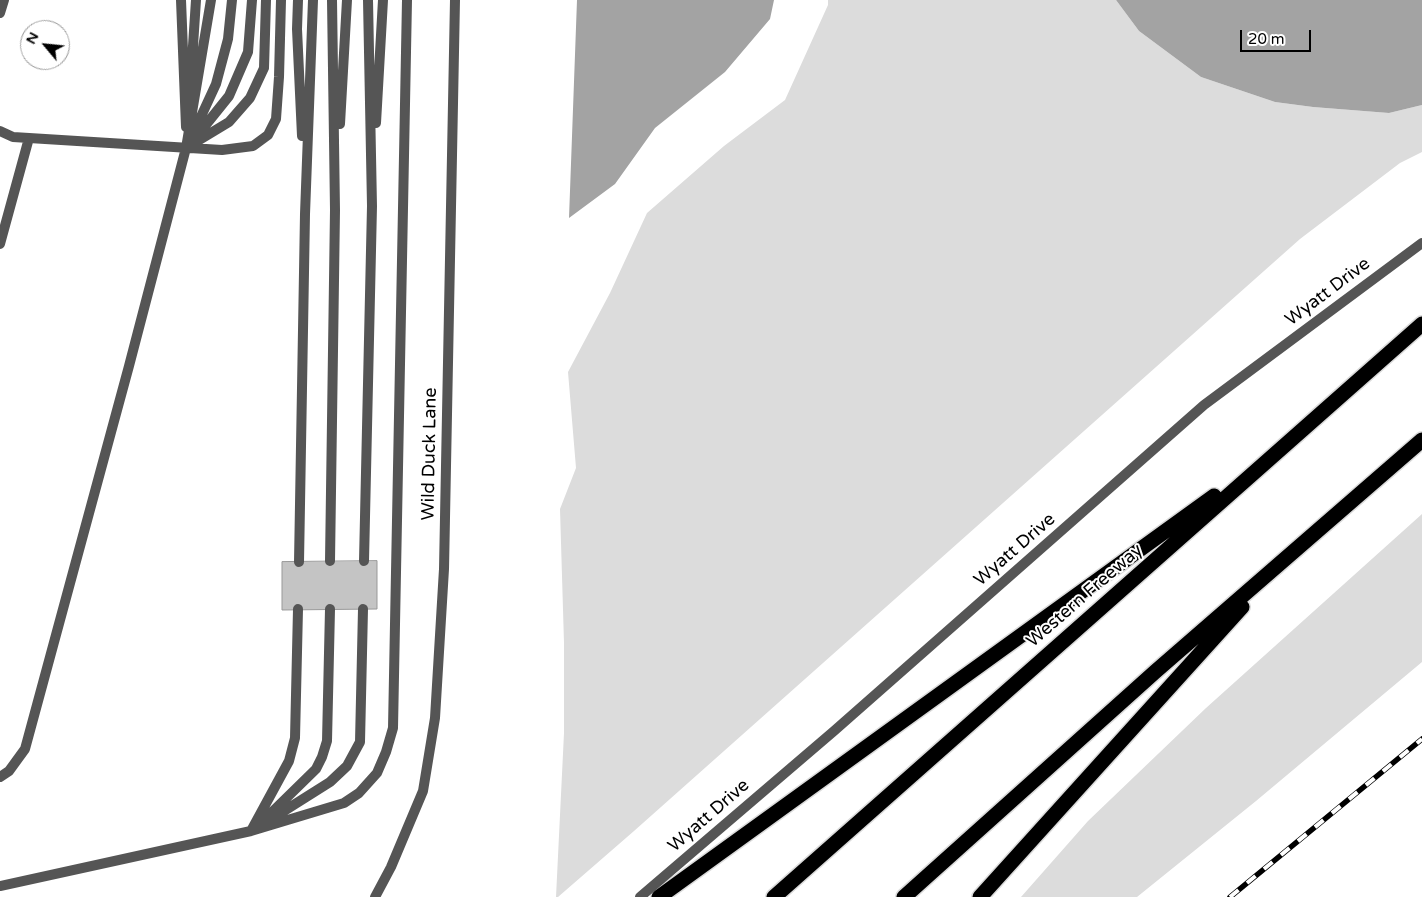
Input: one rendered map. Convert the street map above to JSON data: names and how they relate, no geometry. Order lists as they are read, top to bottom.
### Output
{
  "streets": {
    "highway": ["Western Freeway"],
    "street": ["Wyatt Drive", "Wild Duck Lane"]
  },
  "scale_bar": "20 m",
  "north": "top left"
}
